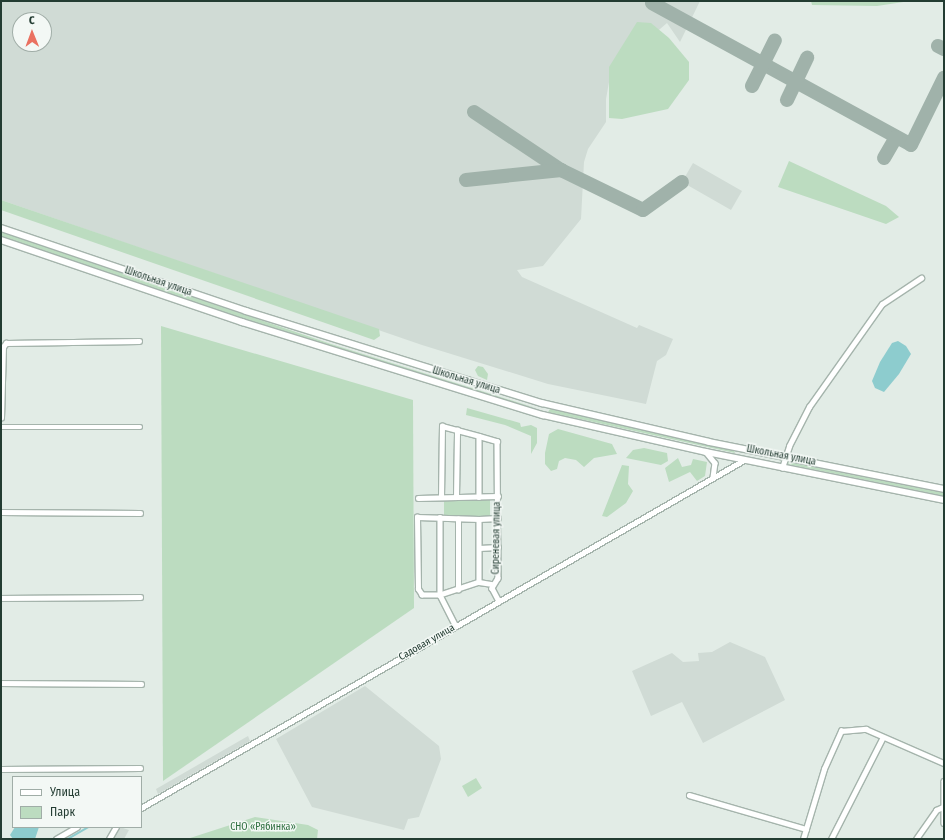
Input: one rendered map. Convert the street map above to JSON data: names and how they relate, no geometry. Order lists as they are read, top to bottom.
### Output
{
  "streets": {
    "main road": ["Школьная улица"],
    "street": ["Сиреневая улица", "Садовая улица"]
  },
  "crossings": [
    ["Школьная улица", "Садовая улица"],
    ["Сиреневая улица", "Садовая улица"]
  ],
  "parks": ["СНО «Рябинка»"],
  "legend": ["Улица", "Парк"],
  "north": "top"
}
